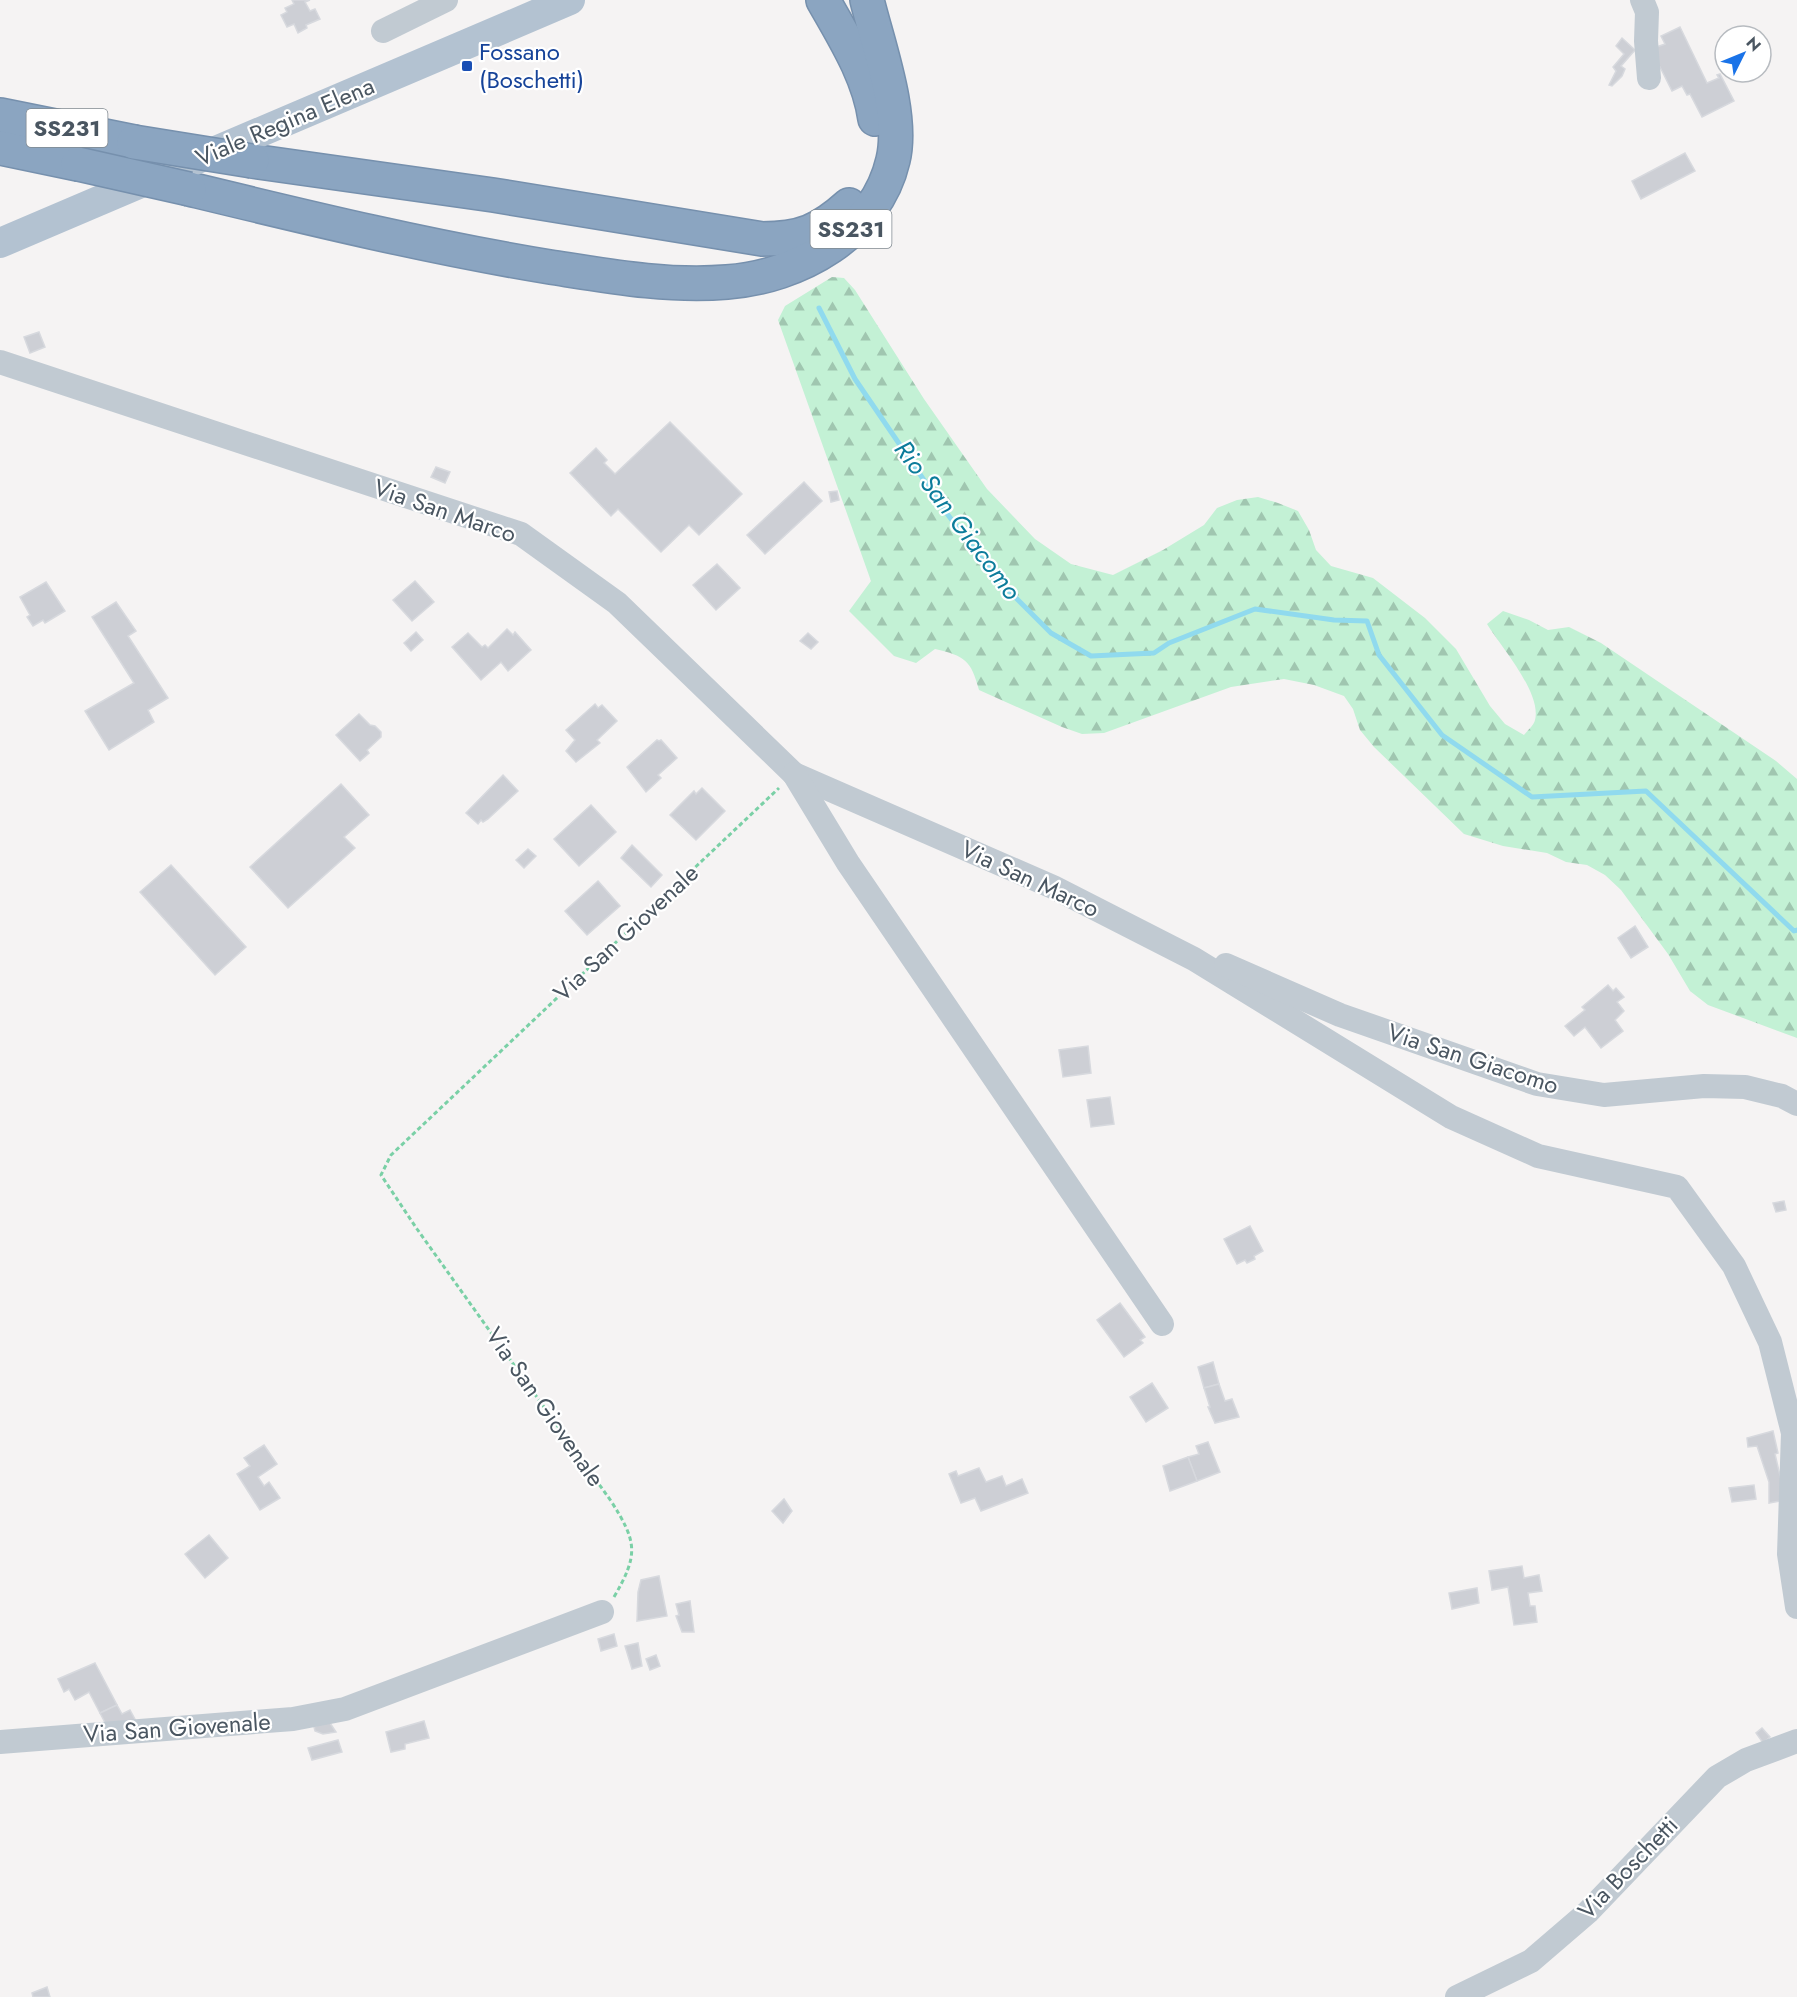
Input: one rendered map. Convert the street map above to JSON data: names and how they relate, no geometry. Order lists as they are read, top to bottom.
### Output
{
  "streets": {
    "highway": ["SS231"],
    "main road": ["Viale Regina Elena"],
    "street": [
      "Via San Marco",
      "Via San Giovenale",
      "Via San Giacomo",
      "Via Boschetti"
    ]
  },
  "crossings": [
    ["Via San Marco", "Via San Giovenale"],
    ["Via San Marco", "Via San Giacomo"]
  ],
  "water": ["Rio San Giacomo"],
  "places": {
    "transit": ["Fossano (Boschetti)"]
  },
  "north": "top right"
}
